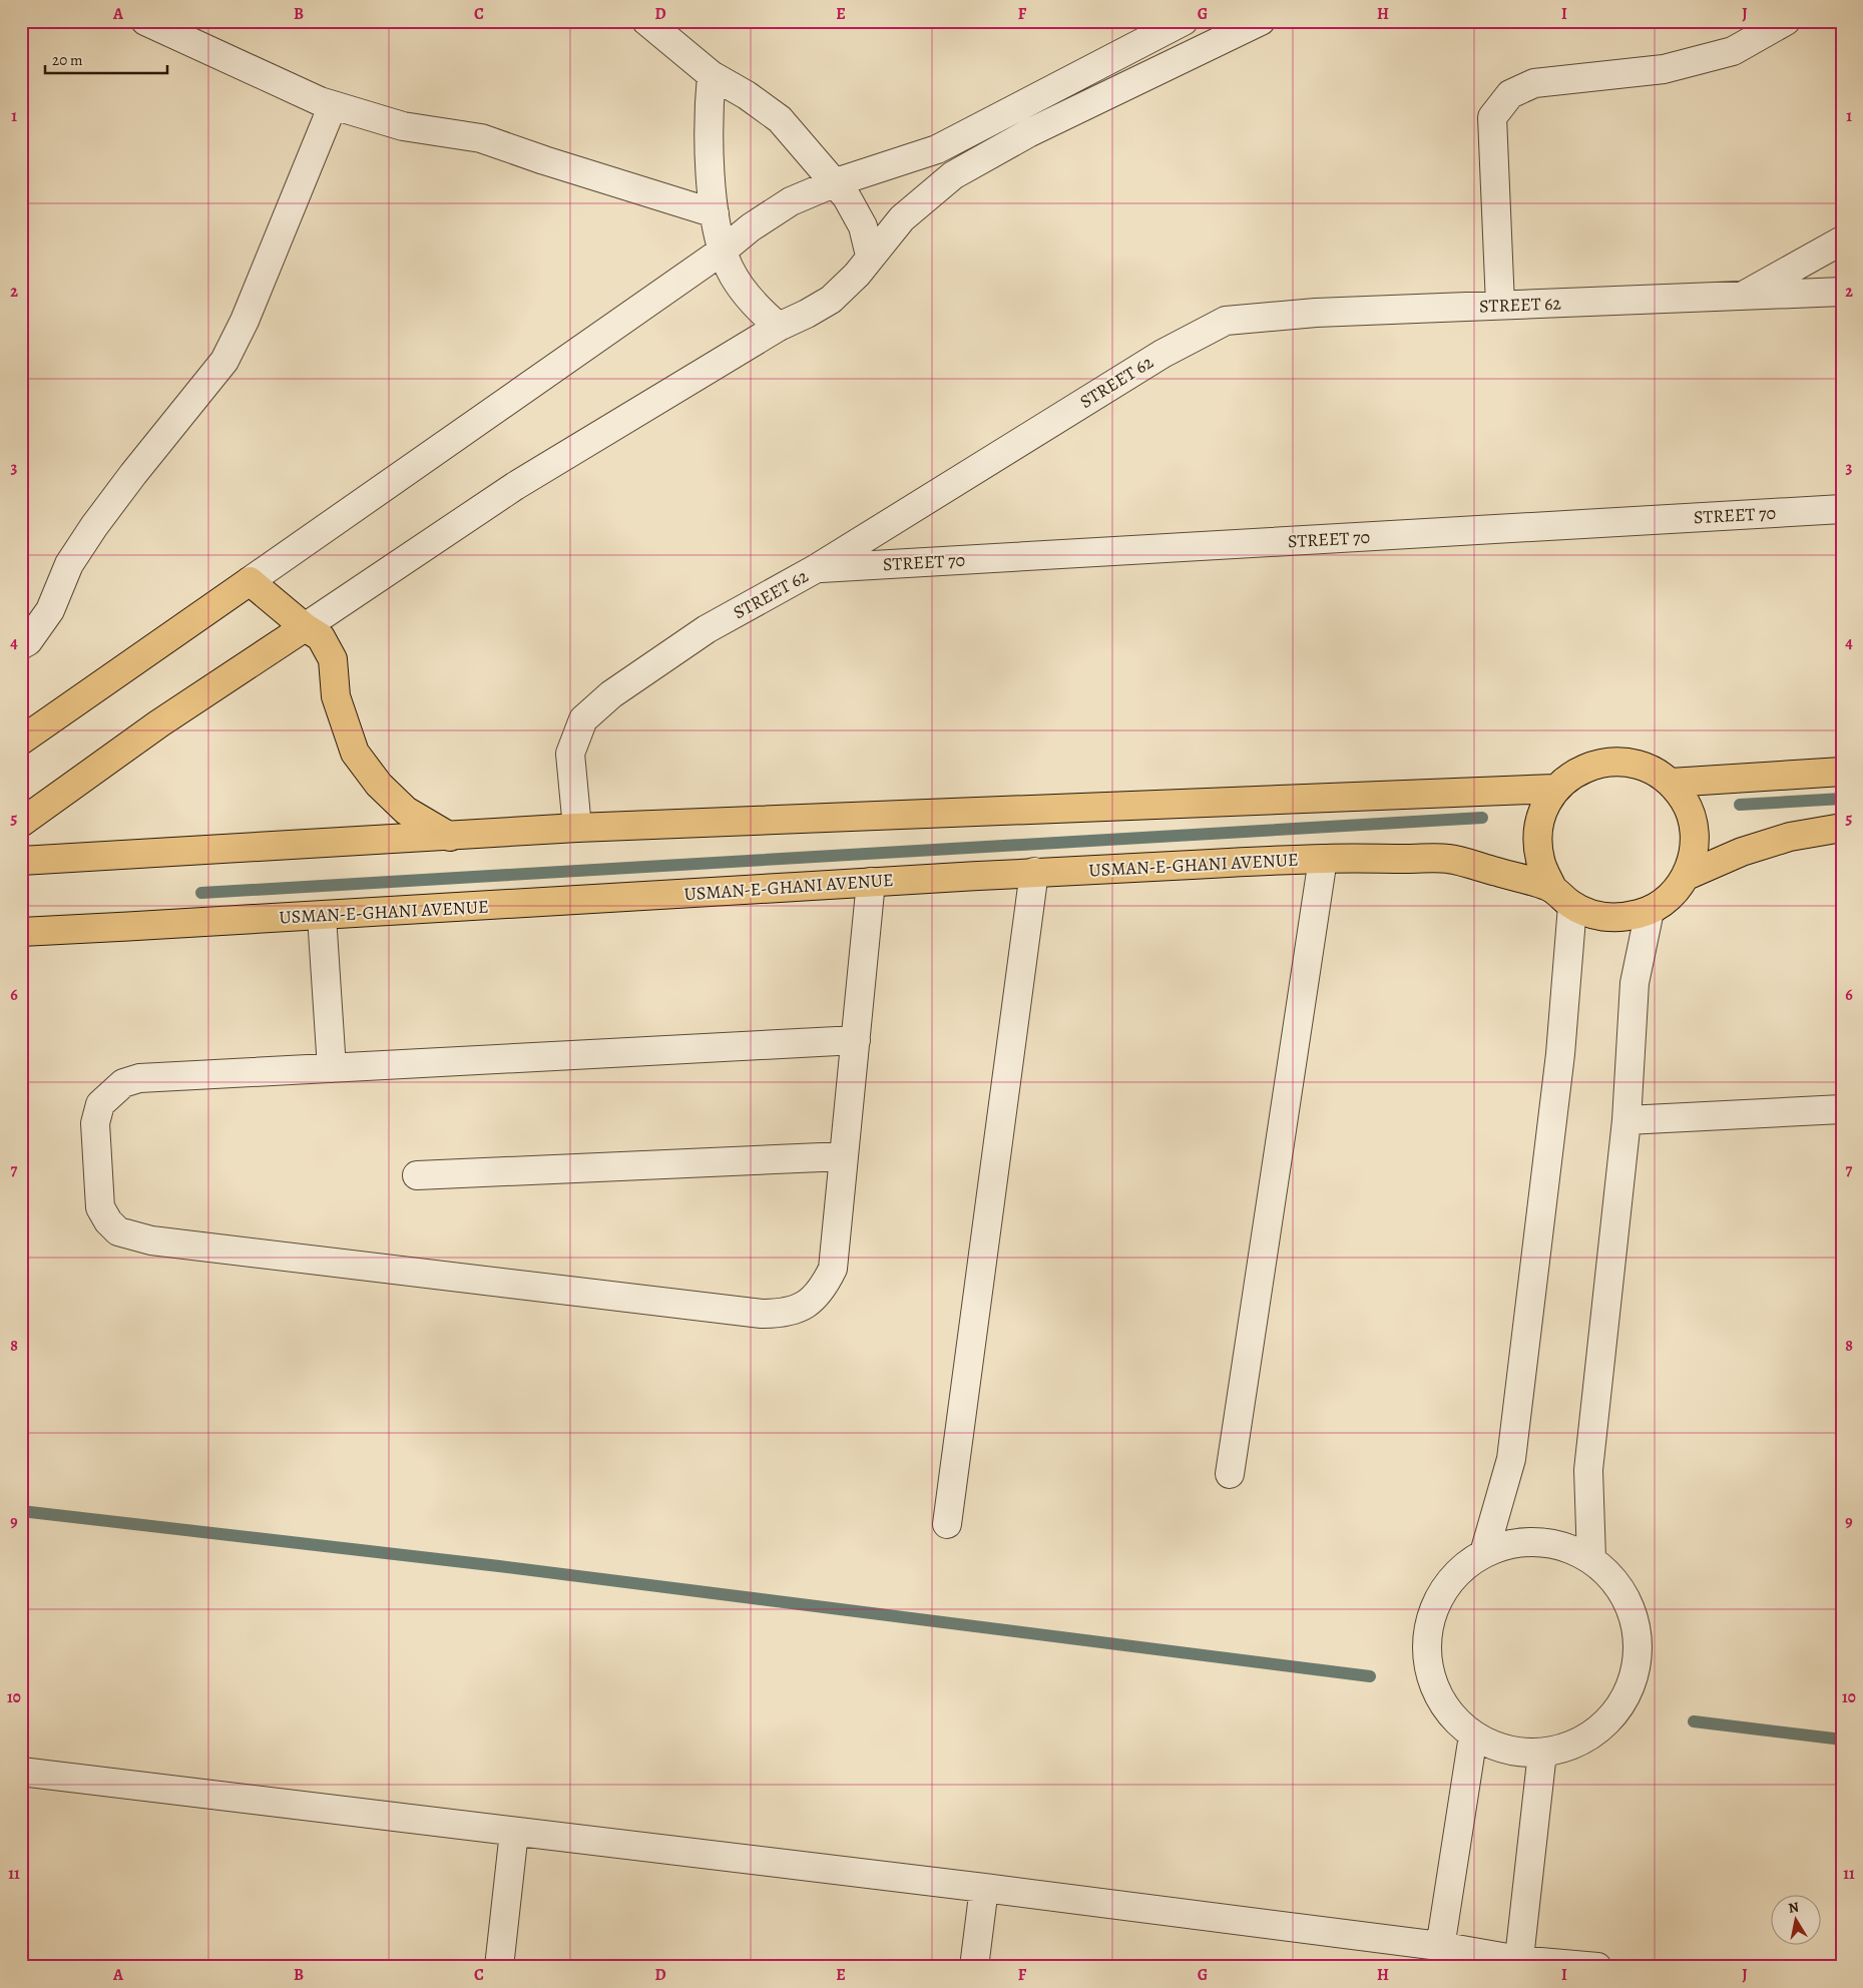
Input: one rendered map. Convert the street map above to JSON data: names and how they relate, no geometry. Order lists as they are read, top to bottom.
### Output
{
  "streets": {
    "main road": ["USMAN-E-GHANI AVENUE"],
    "street": ["STREET 62", "STREET 70"]
  },
  "crossings": [
    ["STREET 62", "STREET 70"]
  ],
  "scale_bar": "20 m",
  "north": "top",
  "grid": {
    "columns": [
      "A",
      "B",
      "C",
      "D",
      "E",
      "F",
      "G",
      "H",
      "I",
      "J"
    ],
    "rows": [
      "1",
      "2",
      "3",
      "4",
      "5",
      "6",
      "7",
      "8",
      "9",
      "10",
      "11"
    ]
  }
}
